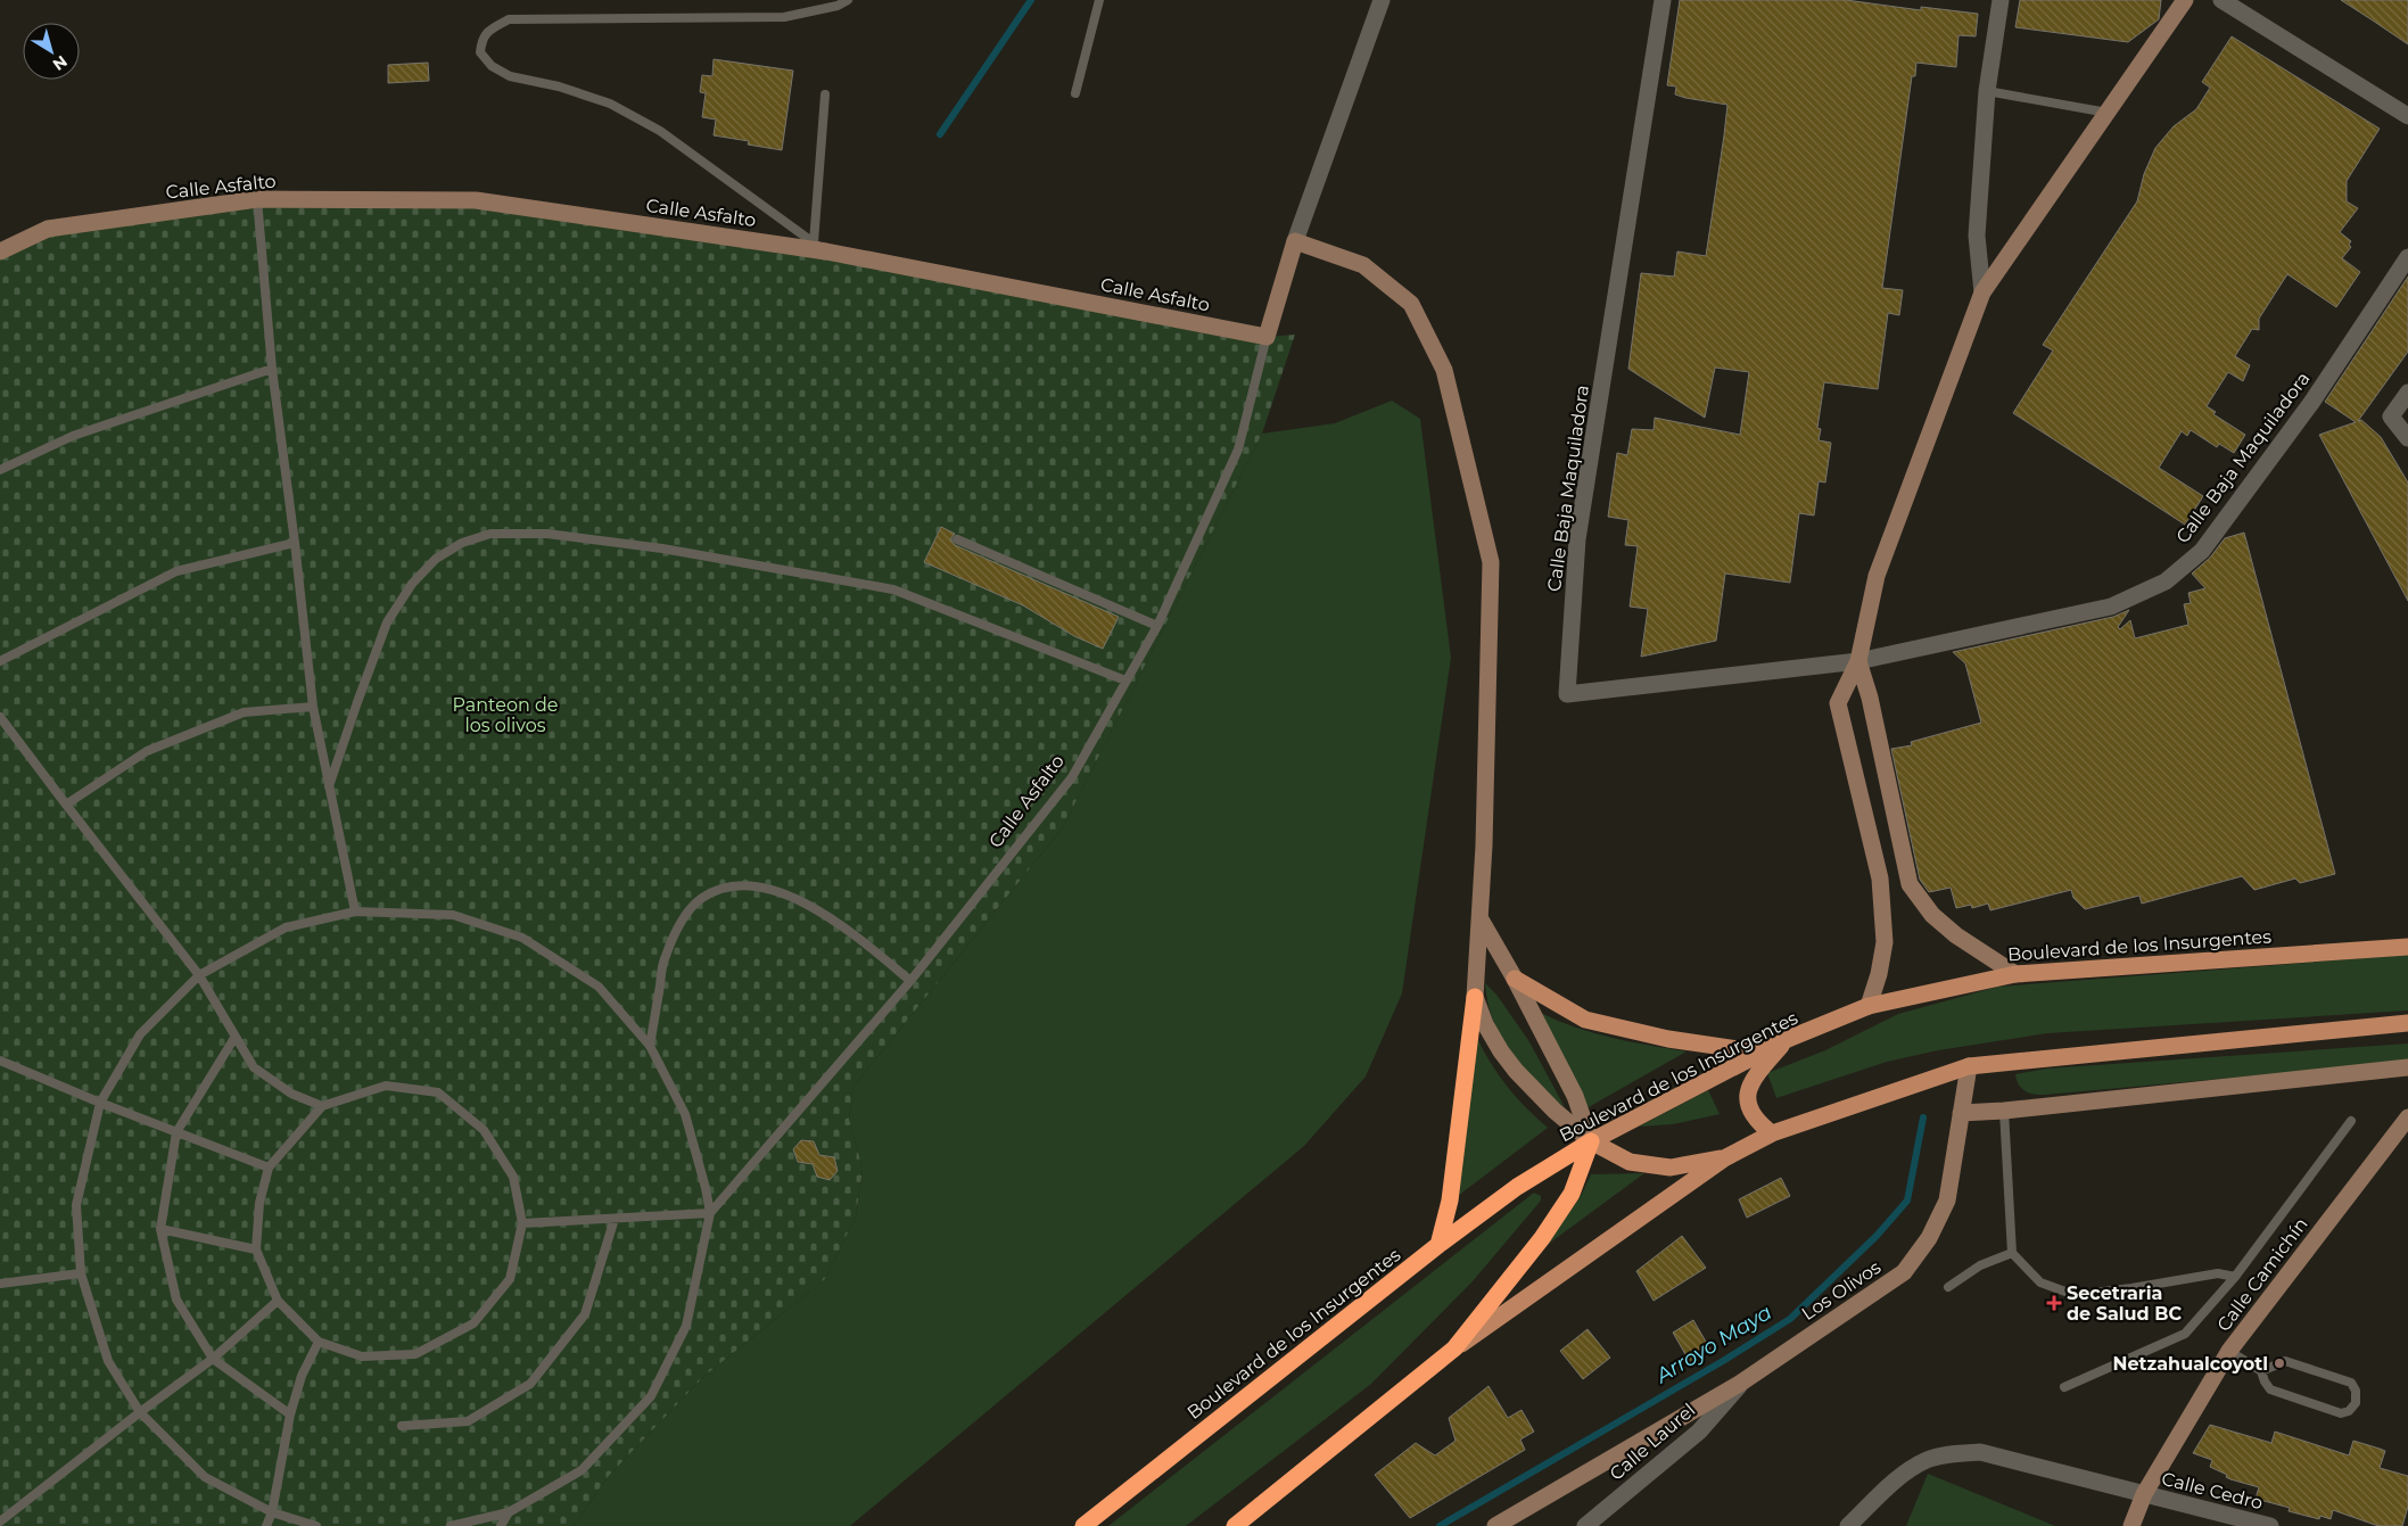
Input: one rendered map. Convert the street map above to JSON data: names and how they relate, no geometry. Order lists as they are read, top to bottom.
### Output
{
  "streets": {
    "highway": ["Boulevard de los Insurgentes"],
    "street": [
      "Calle Asfalto",
      "Calle Baja Maquiladora",
      "Calle Camichín",
      "Los Olivos",
      "Calle Laurel",
      "Calle Cedro"
    ]
  },
  "crossings": [
    ["Calle Camichín", "Calle Cedro"],
    ["Los Olivos", "Calle Laurel"]
  ],
  "water": ["Arroyo Maya"],
  "parks": ["Panteon de los olivos"],
  "places": {
    "health": ["Secetraria de Salud BC"],
    "other": ["Netzahualcoyotl"]
  },
  "north": "bottom right"
}
